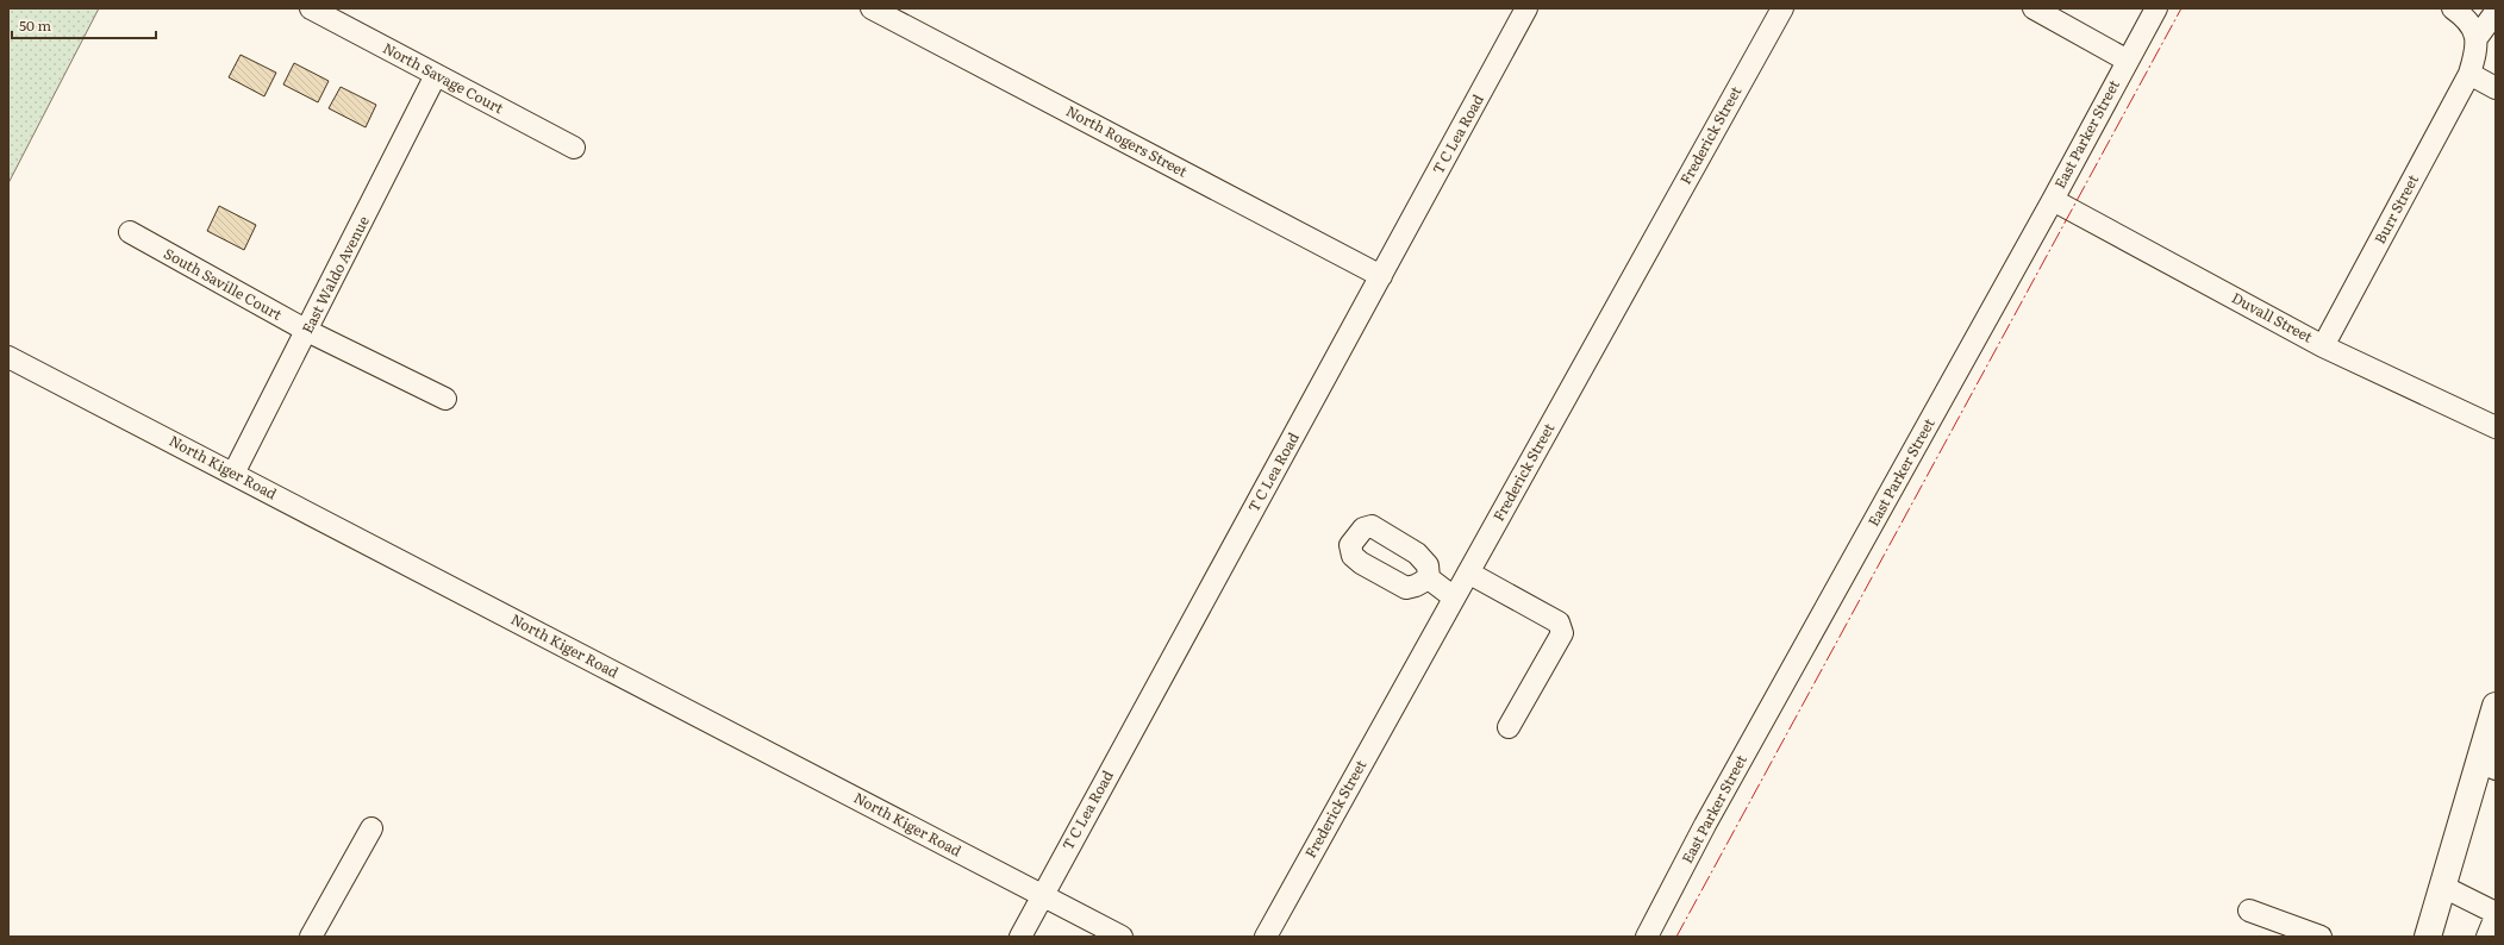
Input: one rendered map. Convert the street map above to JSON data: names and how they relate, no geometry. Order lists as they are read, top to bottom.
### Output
{
  "streets": {
    "street": [
      "North Savage Court",
      "T C Lea Road",
      "East Parker Street",
      "Frederick Street",
      "North Rogers Street",
      "Burr Street",
      "East Waldo Avenue",
      "South Saville Court",
      "Duvall Street",
      "North Kiger Road"
    ]
  },
  "crossings": [
    ["North Savage Court", "East Waldo Avenue"],
    ["T C Lea Road", "North Rogers Street"],
    ["T C Lea Road", "North Kiger Road"],
    ["East Parker Street", "Duvall Street"],
    ["Burr Street", "Duvall Street"],
    ["East Waldo Avenue", "South Saville Court"],
    ["East Waldo Avenue", "North Kiger Road"]
  ],
  "scale_bar": "50 m"
}
